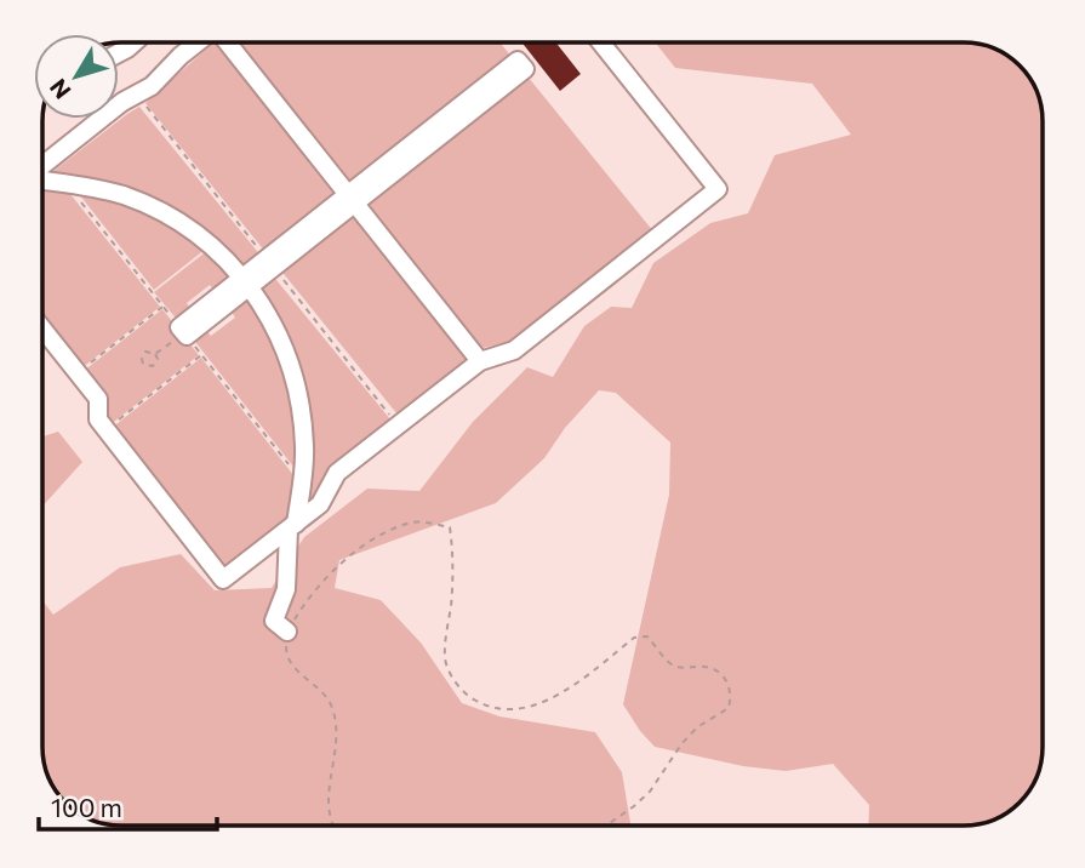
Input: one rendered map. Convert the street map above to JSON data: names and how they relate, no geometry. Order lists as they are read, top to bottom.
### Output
{
  "scale_bar": "100 m",
  "north": "bottom left"
}
